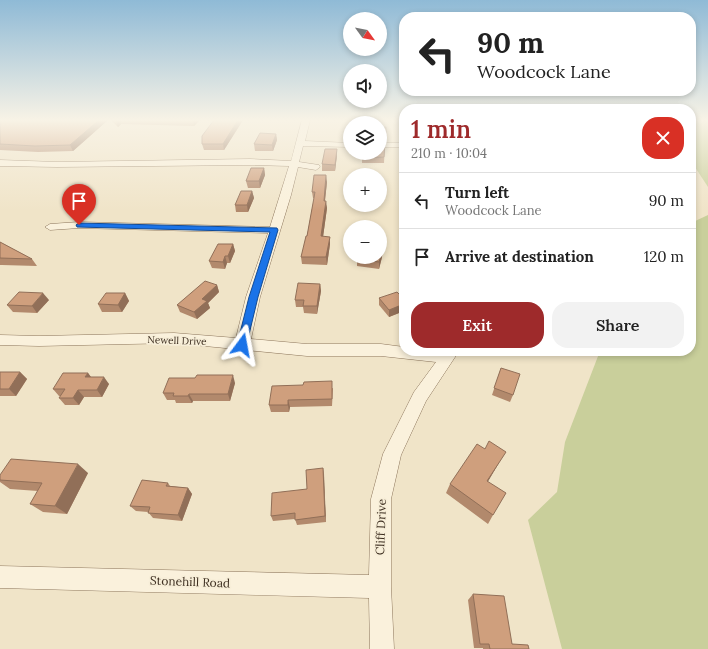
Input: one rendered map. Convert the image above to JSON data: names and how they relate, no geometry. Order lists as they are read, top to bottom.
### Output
{
  "streets": {
    "street": ["Newell Drive", "Cliff Drive", "Stonehill Road"]
  },
  "crossings": [
    ["Cliff Drive", "Stonehill Road"]
  ],
  "north": "bottom right",
  "page": {
    "map_buttons": ["+", "−"],
    "turn": ["90 m", "Woodcock Lane"],
    "heading": ["1 min", "210 m · 10:04"],
    "list": [
      {
        "name": "Turn left",
        "note": "Woodcock Lane",
        "value": "90 m"
      },
      {
        "name": "Arrive at destination",
        "value": "120 m"
      }
    ],
    "buttons": ["Exit", "Share"]
  }
}
